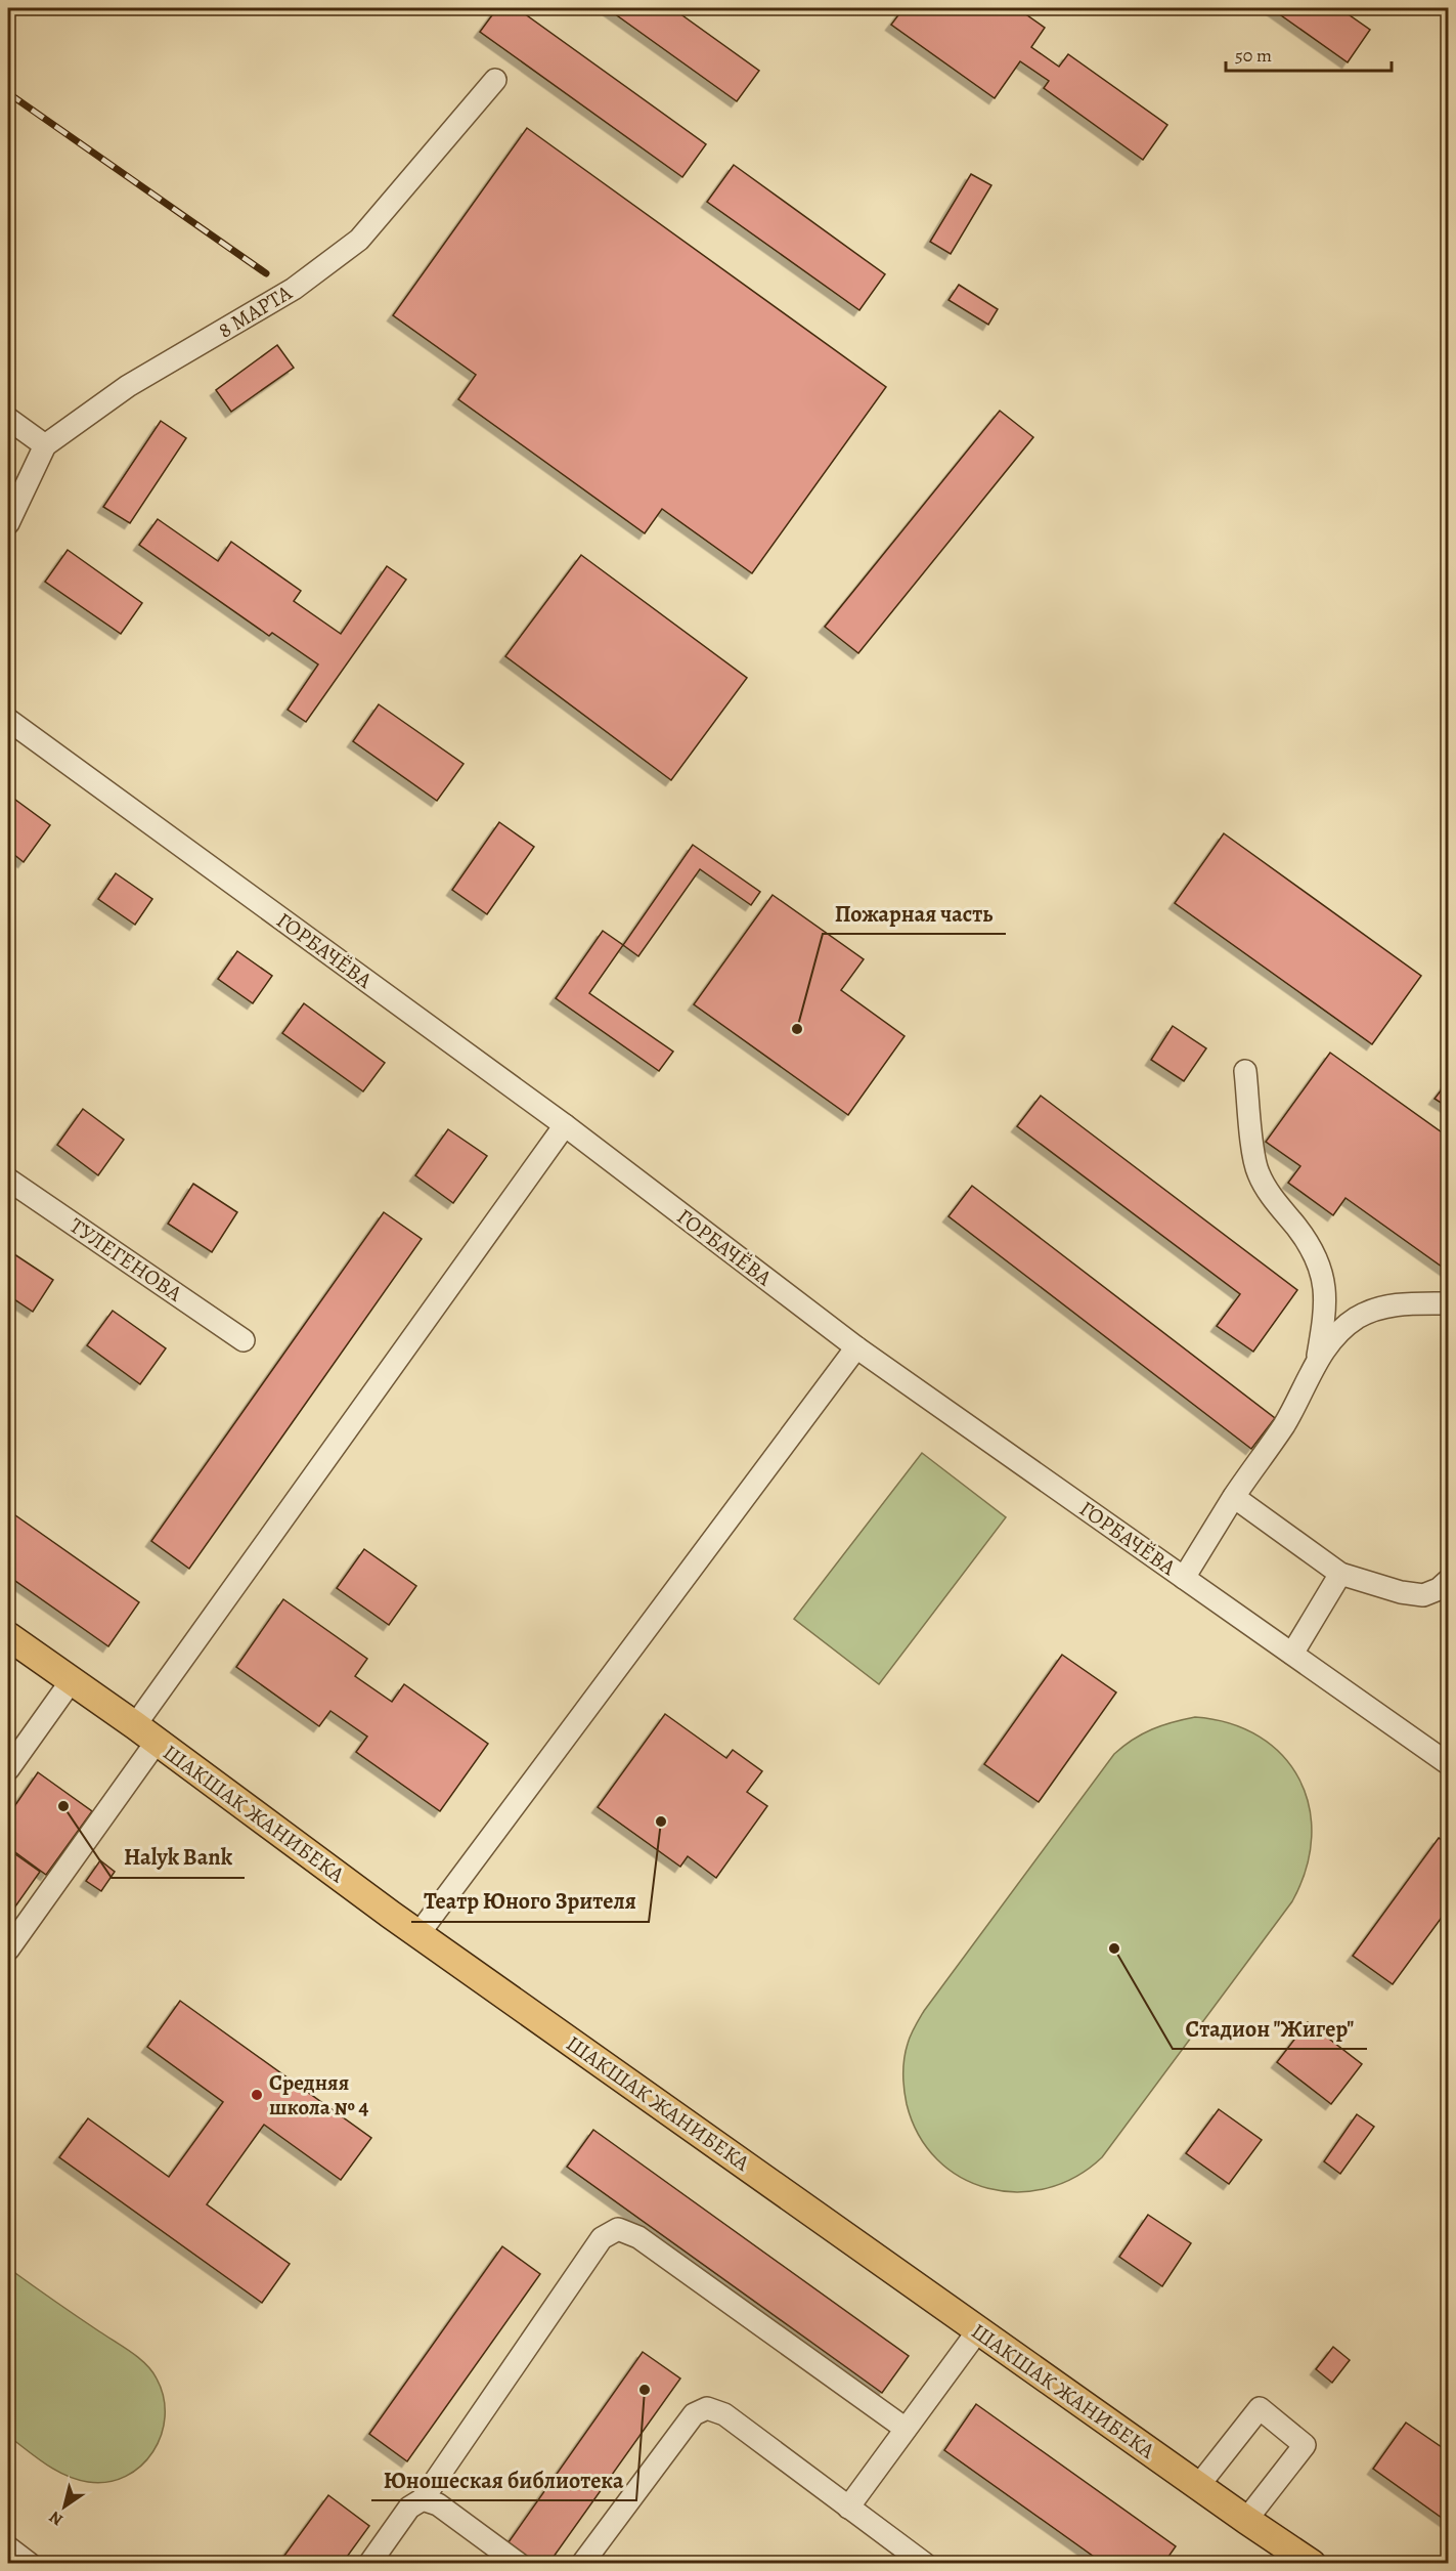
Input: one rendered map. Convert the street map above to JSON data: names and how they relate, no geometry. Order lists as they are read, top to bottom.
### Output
{
  "streets": {
    "main road": ["ШАКШАК ЖАНИБЕКА"],
    "street": ["8 МАРТА", "ГОРБАЧЁВА", "ТУЛЕГЕНОВА"]
  },
  "places": [
    "Пожарная часть",
    "Halyk Bank",
    "Театр Юного Зрителя",
    "Стадион \"Жигер\"",
    "Средняя школа № 4",
    "Юношеская библиотека"
  ],
  "scale_bar": "50 m",
  "north": "bottom left"
}
